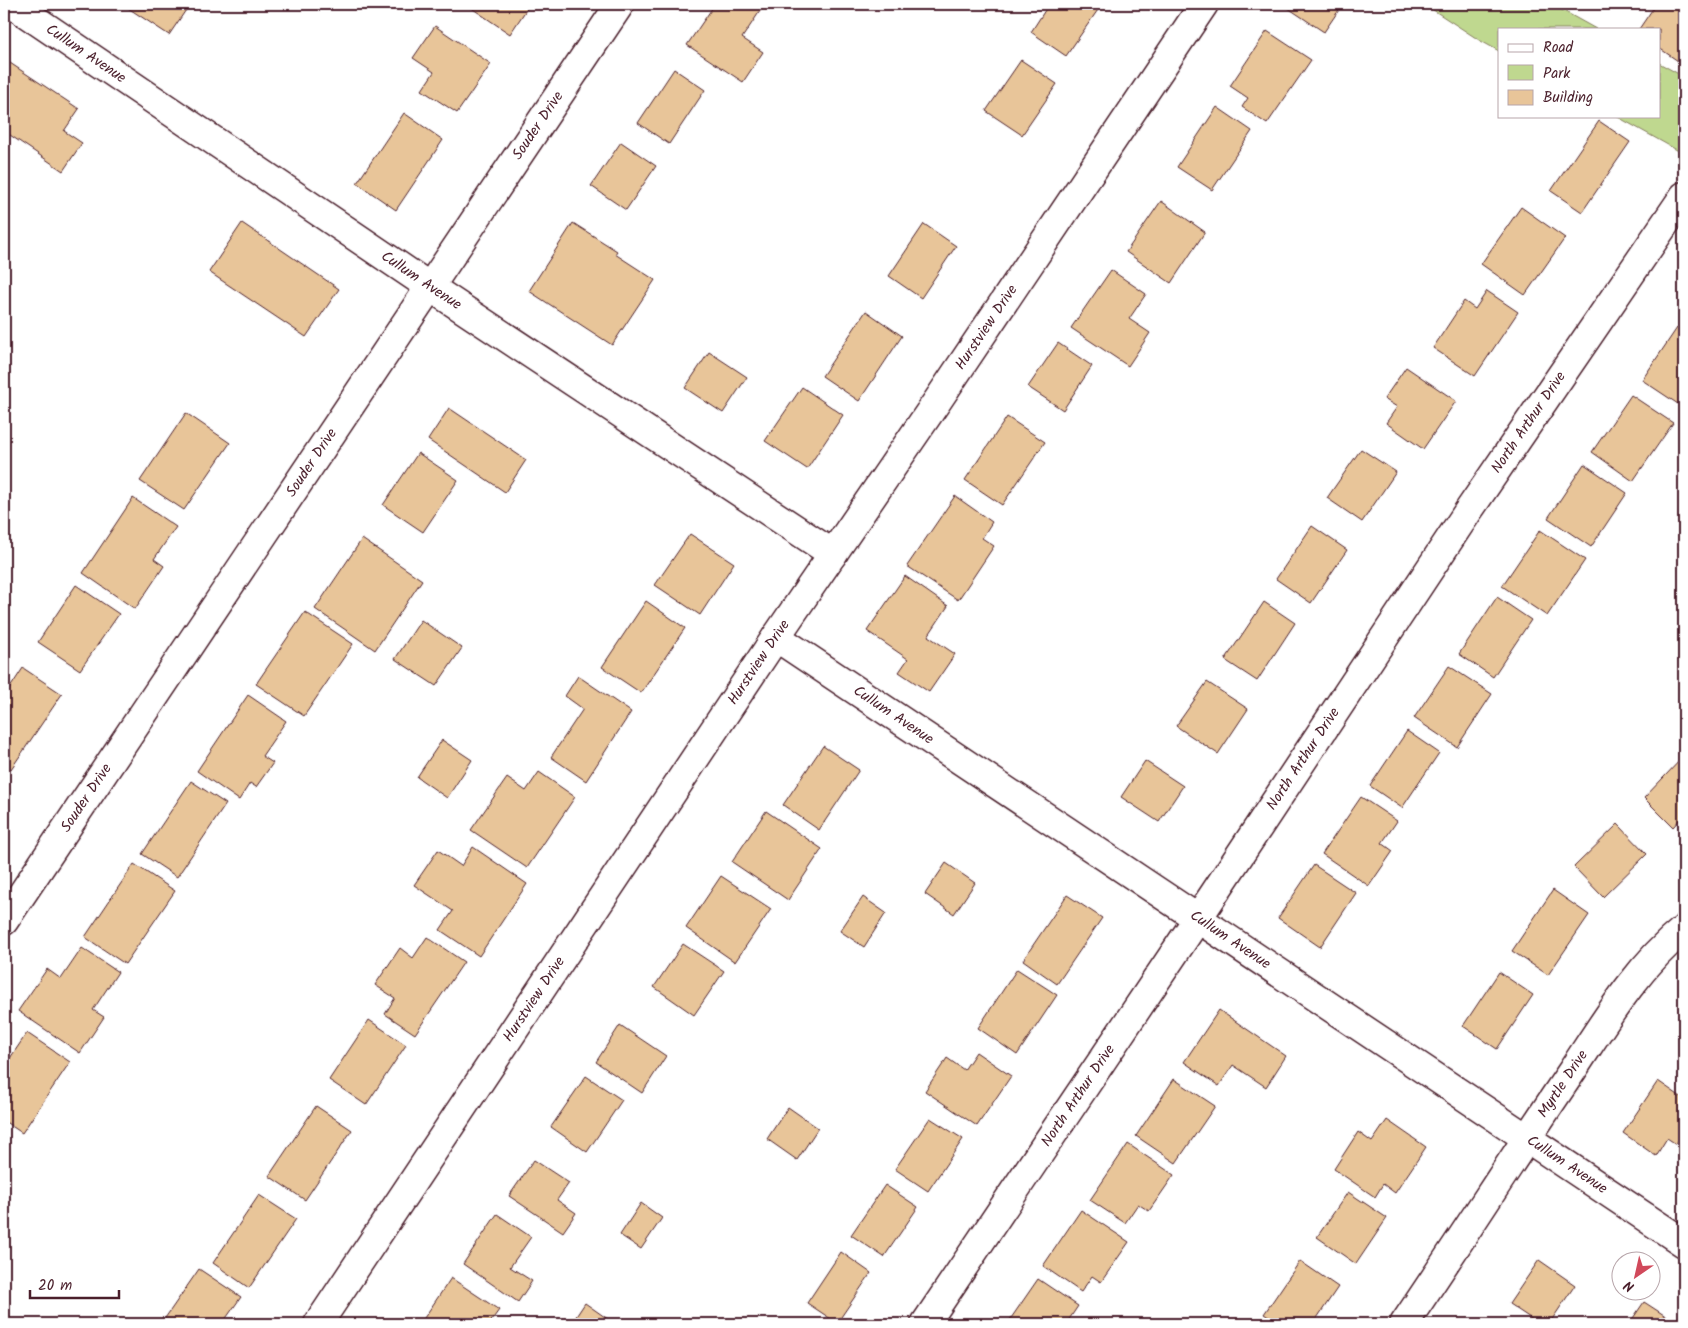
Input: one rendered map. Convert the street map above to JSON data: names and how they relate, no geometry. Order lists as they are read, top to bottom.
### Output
{
  "streets": {
    "street": [
      "Cullum Avenue",
      "Souder Drive",
      "Hurstview Drive",
      "North Arthur Drive",
      "Myrtle Drive"
    ]
  },
  "crossings": [
    ["Cullum Avenue", "Souder Drive"],
    ["Cullum Avenue", "Hurstview Drive"],
    ["Cullum Avenue", "North Arthur Drive"],
    ["Cullum Avenue", "Myrtle Drive"]
  ],
  "legend": ["Road", "Park", "Building"],
  "scale_bar": "20 m",
  "north": "bottom left"
}
